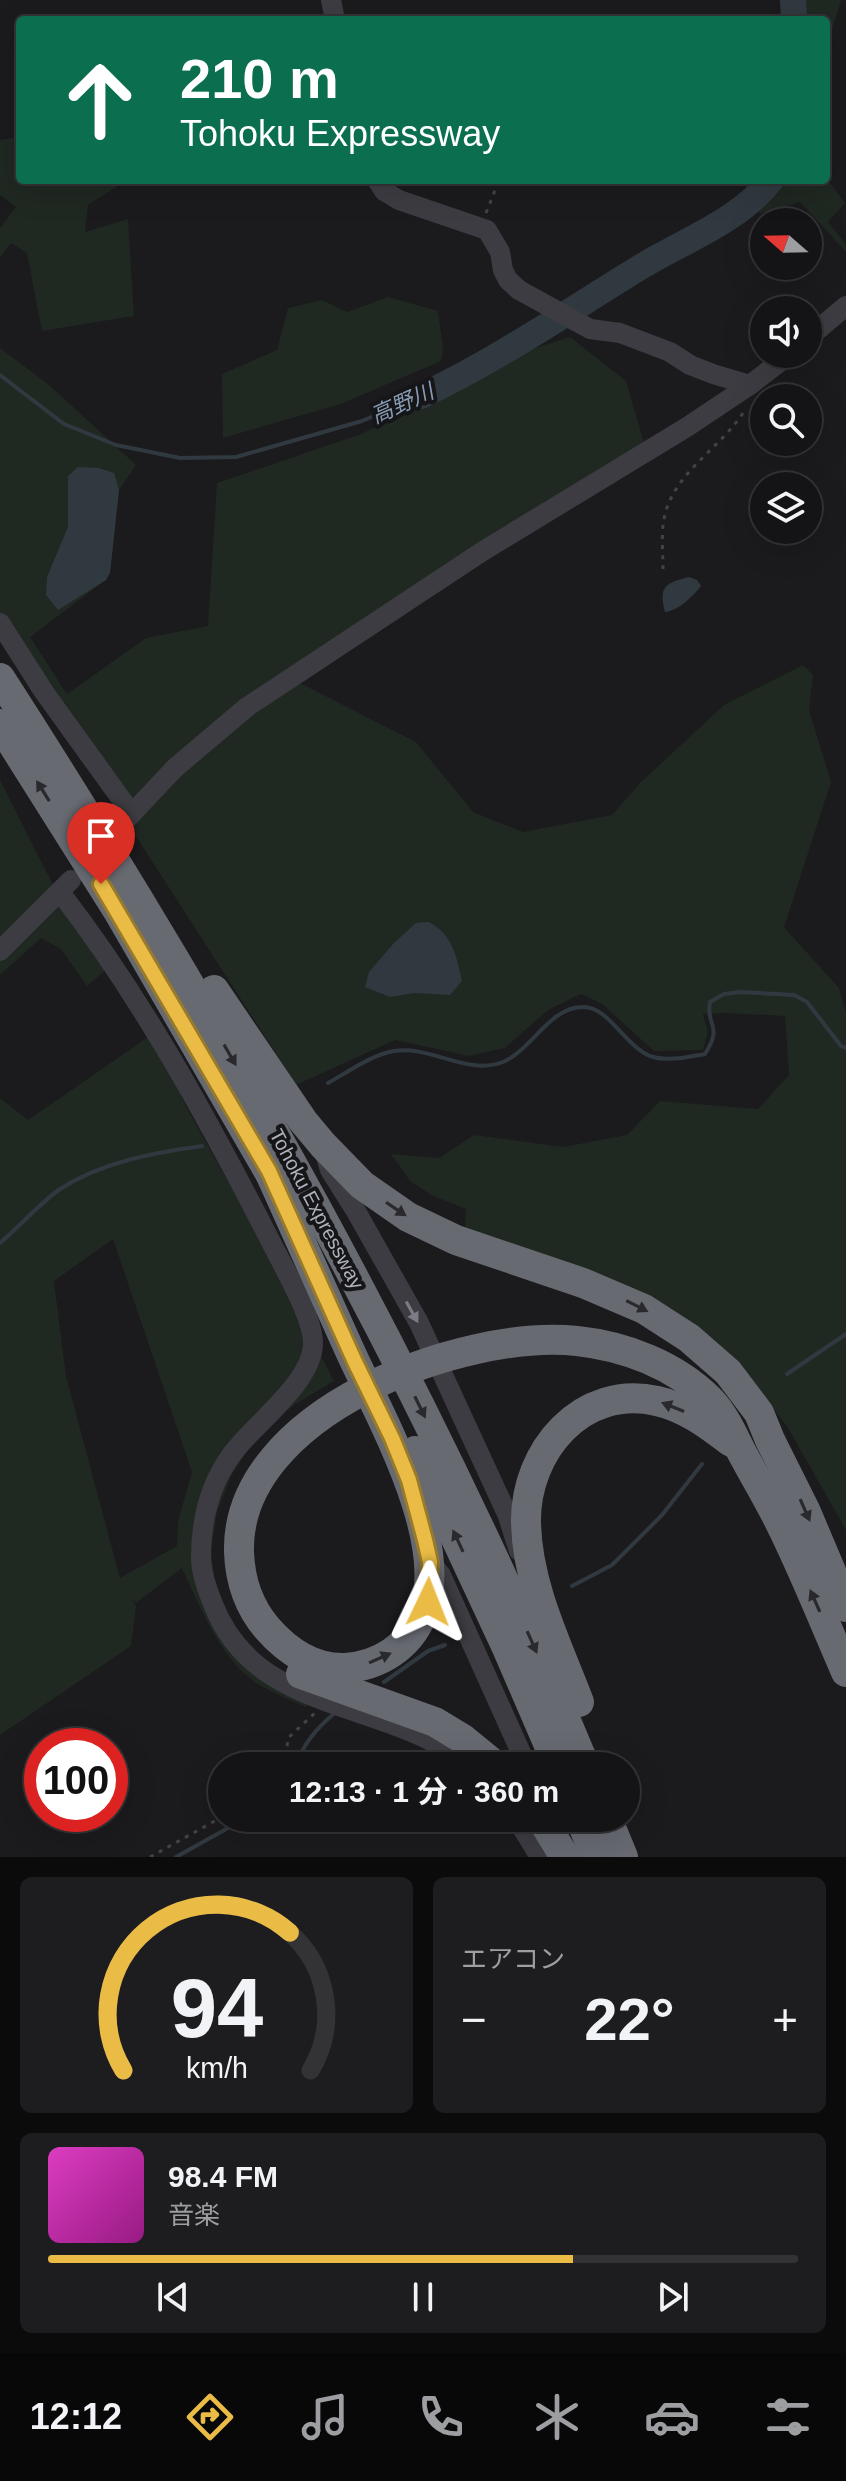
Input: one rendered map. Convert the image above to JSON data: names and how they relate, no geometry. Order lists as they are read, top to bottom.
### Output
{
  "streets": {
    "highway": ["Tohoku Expressway"]
  },
  "water": ["高野川"],
  "north": "left",
  "page": {
    "turn": ["210 m", "Tohoku Expressway"],
    "limit": "100",
    "trip": "12:13 · 1 分 · 360 m",
    "tile": "エアコン",
    "heat": ["−", "22°", "+"],
    "song": ["98.4 FM", "音楽"],
    "tabs": "12:12",
    "gauge": ["94", "km/h"]
  }
}
